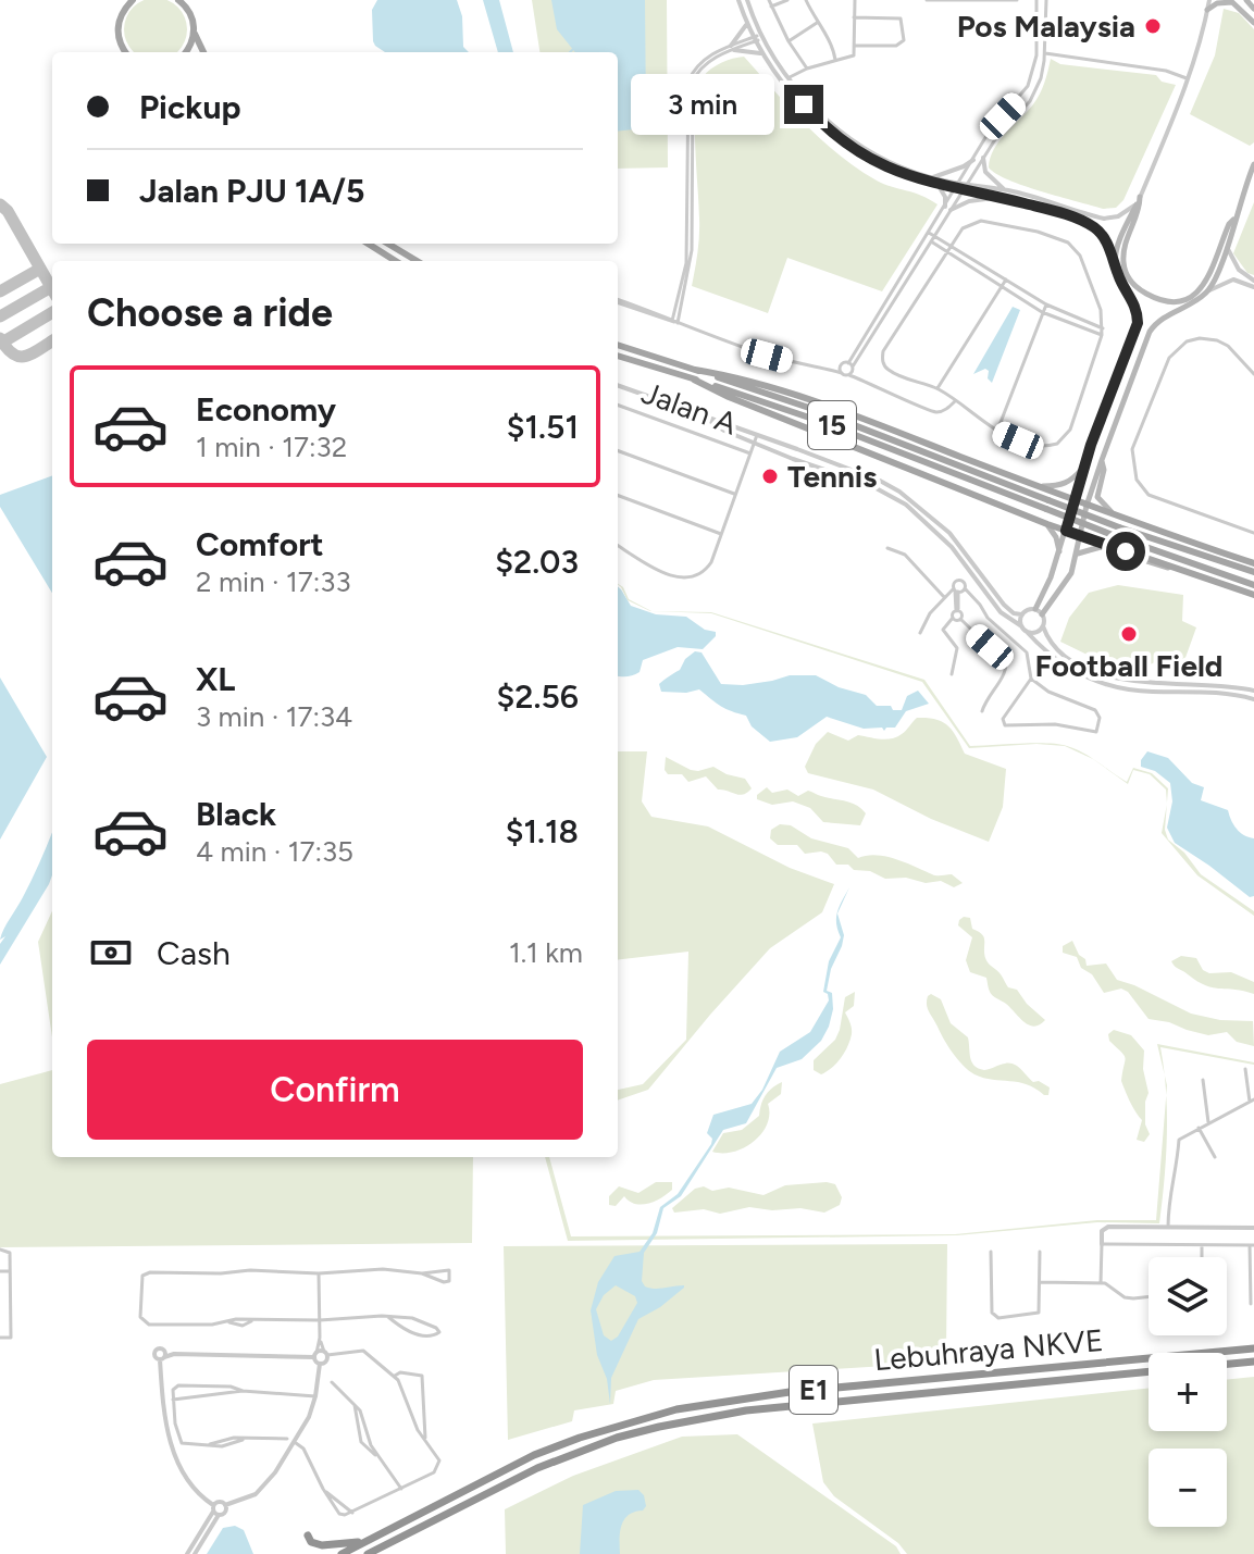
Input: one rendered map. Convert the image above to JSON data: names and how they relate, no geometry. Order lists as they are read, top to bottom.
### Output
{
  "streets": {
    "highway": ["Lebuhraya NKVE", "E1"],
    "main road": ["15"],
    "street": ["Jalan A"]
  },
  "places": ["Pos Malaysia", "Tennis", "Football Field"],
  "page": {
    "banner": ["Pickup", "Jalan PJU 1A/5"],
    "bubble": "3 min",
    "heading": "Choose a ride",
    "list": [
      {
        "name": "Economy",
        "note": "1 min · 17:32",
        "value": "$1.51"
      },
      {
        "name": "Comfort",
        "note": "2 min · 17:33",
        "value": "$2.03"
      },
      {
        "name": "XL",
        "note": "3 min · 17:34",
        "value": "$2.56"
      },
      {
        "name": "Black",
        "note": "4 min · 17:35",
        "value": "$1.18"
      }
    ],
    "pay": ["Cash", "1.1 km"],
    "buttons": "Confirm",
    "map_buttons": ["+", "−"]
  }
}
